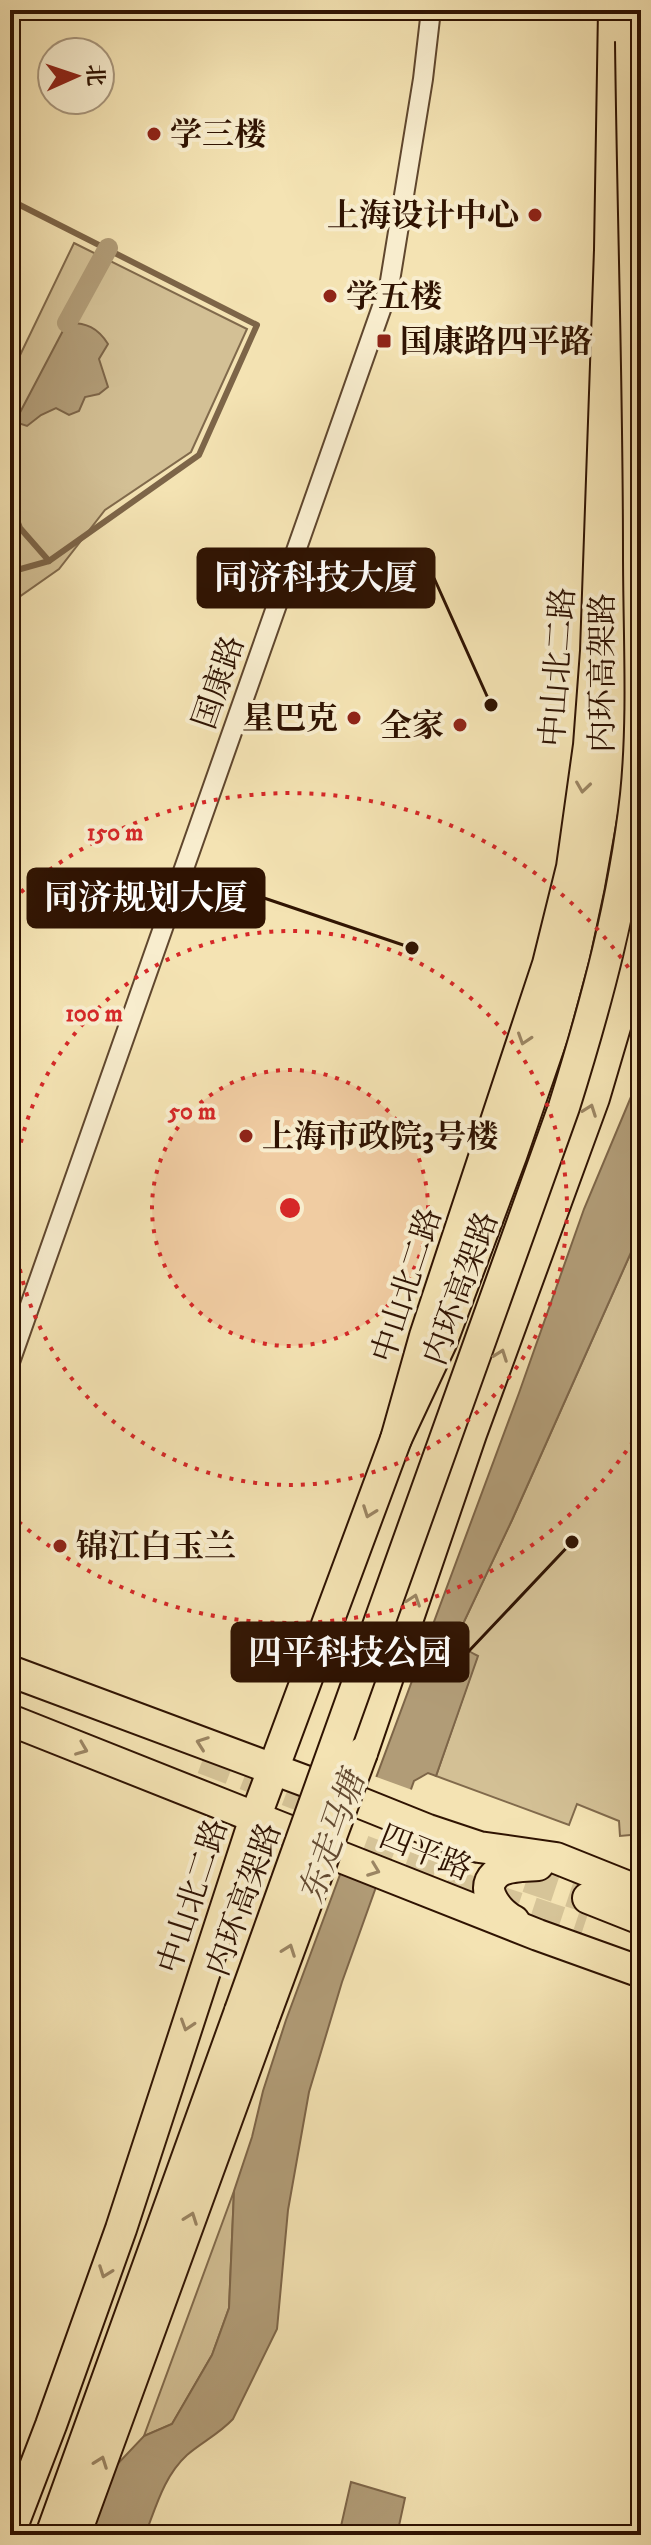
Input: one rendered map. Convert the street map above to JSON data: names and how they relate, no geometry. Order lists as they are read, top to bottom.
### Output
{
  "streets": {
    "main road": ["中山北二路", "内环高架路", "四平路"],
    "street": ["国康路"]
  },
  "crossings": [
    ["中山北二路", "四平路"]
  ],
  "water": ["东走马塘"],
  "places": {
    "other": [
      "学三楼",
      "上海设计中心",
      "学五楼",
      "同济科技大厦",
      "星巴克",
      "全家",
      "同济规划大厦",
      "上海市政院3号楼",
      "四平科技公园",
      "锦江白玉兰"
    ],
    "transit": ["国康路四平路"]
  },
  "north": "right",
  "rings": ["150 m", "100 m", "50 m"]
}
